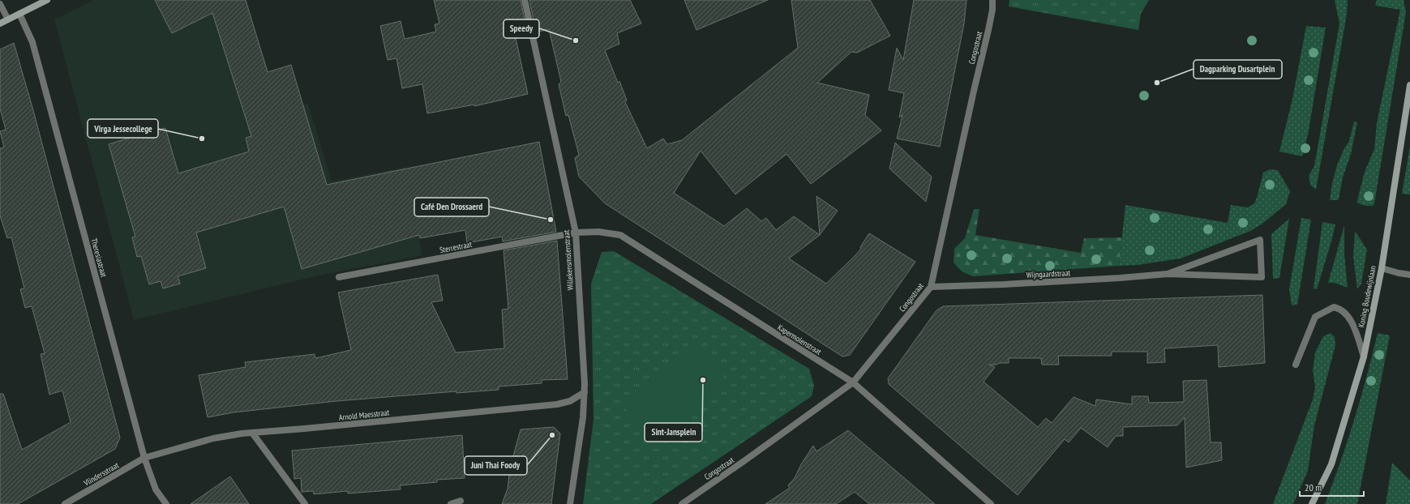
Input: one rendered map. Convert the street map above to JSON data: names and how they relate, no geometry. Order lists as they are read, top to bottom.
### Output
{
  "streets": {
    "main road": ["Koning Boudewijnlaan"],
    "street": [
      "Congostraat",
      "Sterrestraat",
      "Theresiastraat",
      "Willekensmolenstraat",
      "Wijngaardstraat",
      "Kapermolenstraat",
      "Arnold Maesstraat",
      "Vlindersstraat"
    ]
  },
  "crossings": [
    ["Congostraat", "Wijngaardstraat"],
    ["Congostraat", "Kapermolenstraat"],
    ["Sterrestraat", "Willekensmolenstraat"],
    ["Sterrestraat", "Kapermolenstraat"],
    ["Theresiastraat", "Arnold Maesstraat"],
    ["Theresiastraat", "Vlindersstraat"],
    ["Willekensmolenstraat", "Kapermolenstraat"],
    ["Willekensmolenstraat", "Arnold Maesstraat"],
    ["Arnold Maesstraat", "Vlindersstraat"]
  ],
  "places": [
    "Speedy",
    "Dagparking Dusartplein",
    "Virga Jessecollege",
    "Café Den Drossaerd",
    "Sint-Jansplein",
    "Juni Thai Foody"
  ],
  "scale_bar": "20 m"
}
